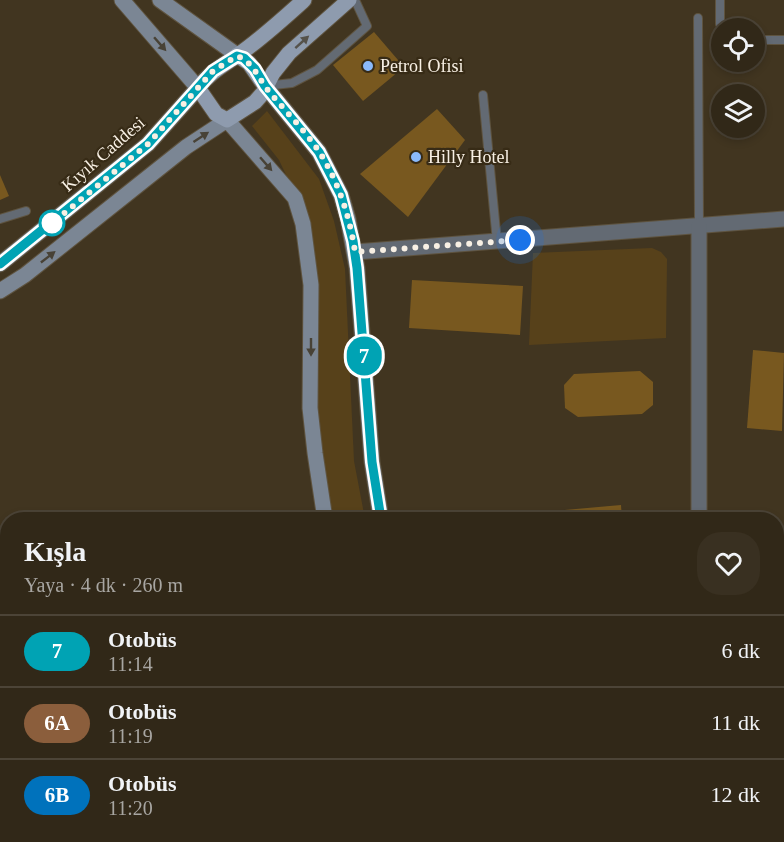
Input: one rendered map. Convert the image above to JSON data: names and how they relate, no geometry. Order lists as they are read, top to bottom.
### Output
{
  "streets": {
    "main road": ["Kıyık Caddesi"]
  },
  "places": ["Petrol Ofisi", "Hilly Hotel"],
  "lines": ["bus line 7"],
  "page": {
    "on_map": "7",
    "heading": ["Kışla", "Yaya · 4 dk · 260 m"],
    "list": [
      {
        "mark": "7",
        "name": "Otobüs",
        "note": "11:14",
        "value": "6 dk"
      },
      {
        "mark": "6A",
        "name": "Otobüs",
        "note": "11:19",
        "value": "11 dk"
      },
      {
        "mark": "6B",
        "name": "Otobüs",
        "note": "11:20",
        "value": "12 dk"
      }
    ]
  }
}
